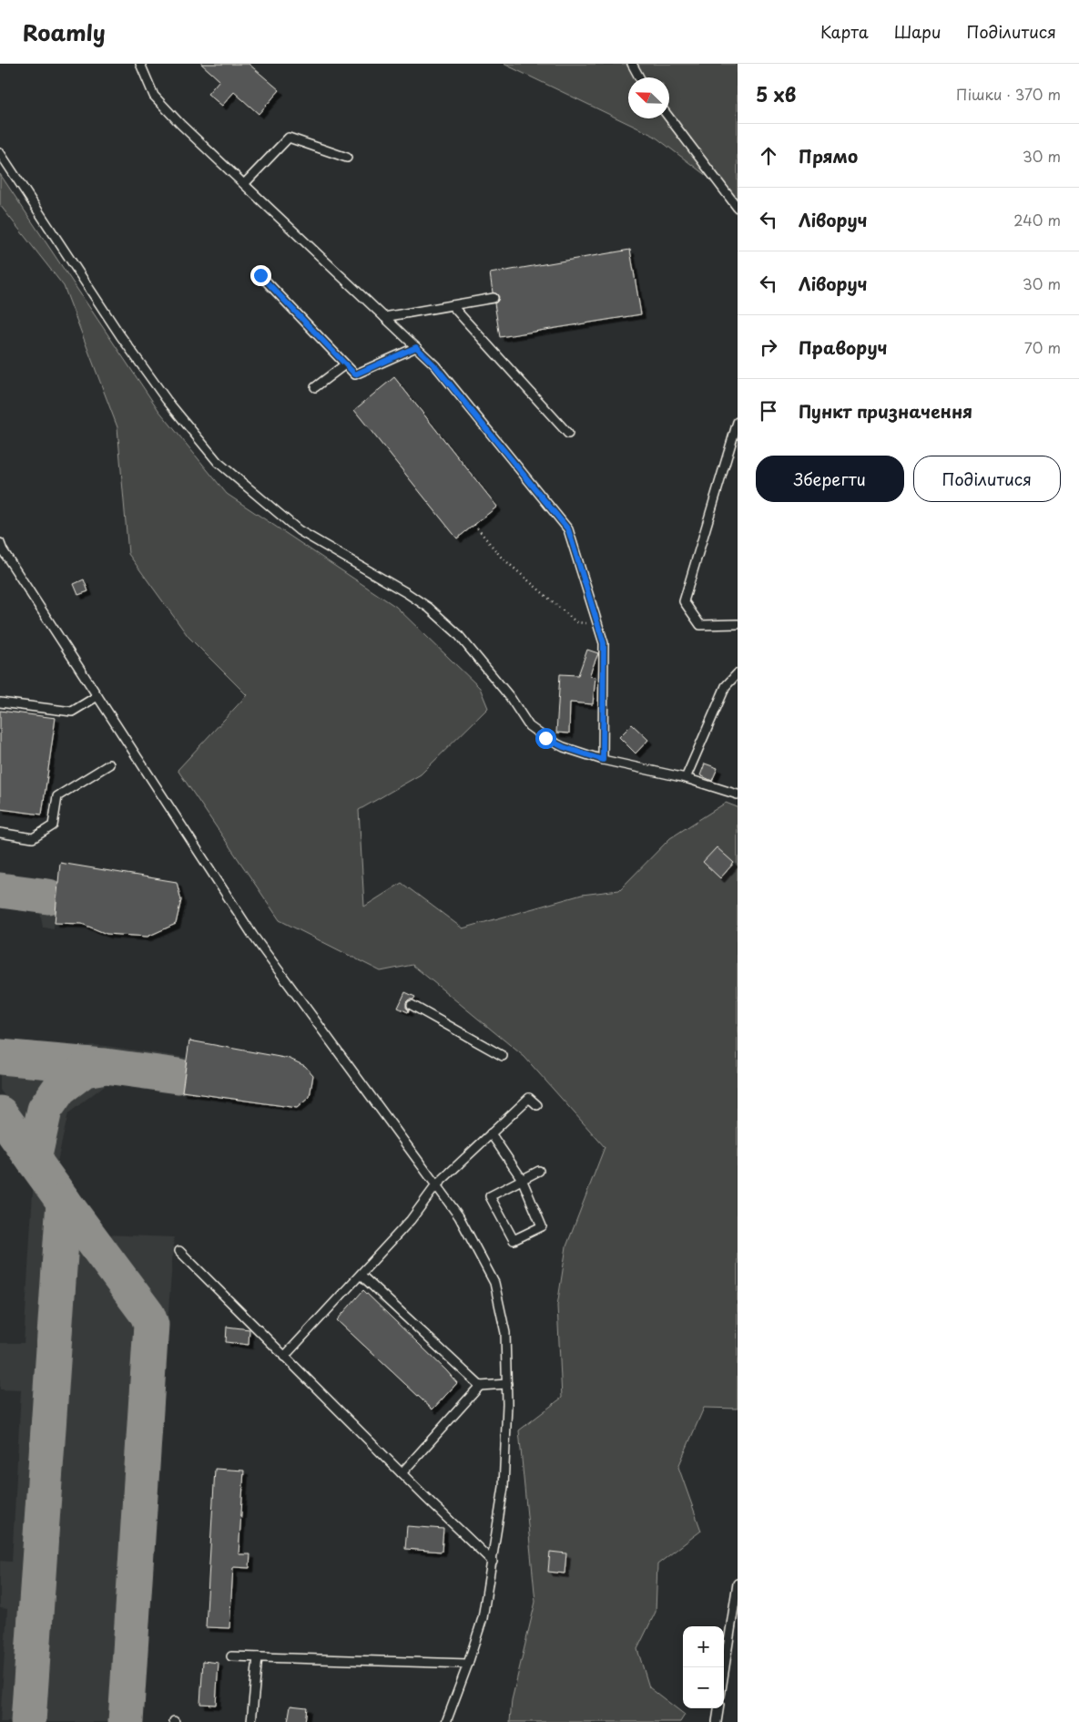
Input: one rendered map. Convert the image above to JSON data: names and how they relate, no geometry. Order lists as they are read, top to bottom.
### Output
{
  "north": "top left",
  "page": {
    "header": "Roamly",
    "nav": ["Карта", "Шари", "Поділитися"],
    "heading": ["5 хв", "Пішки · 370 m"],
    "list": [
      ["Прямо", "30 m"],
      ["Ліворуч", "240 m"],
      ["Ліворуч", "30 m"],
      ["Праворуч", "70 m"],
      "Пункт призначення"
    ],
    "buttons": ["Зберегти", "Поділитися"],
    "map_buttons": ["+", "−"]
  }
}
